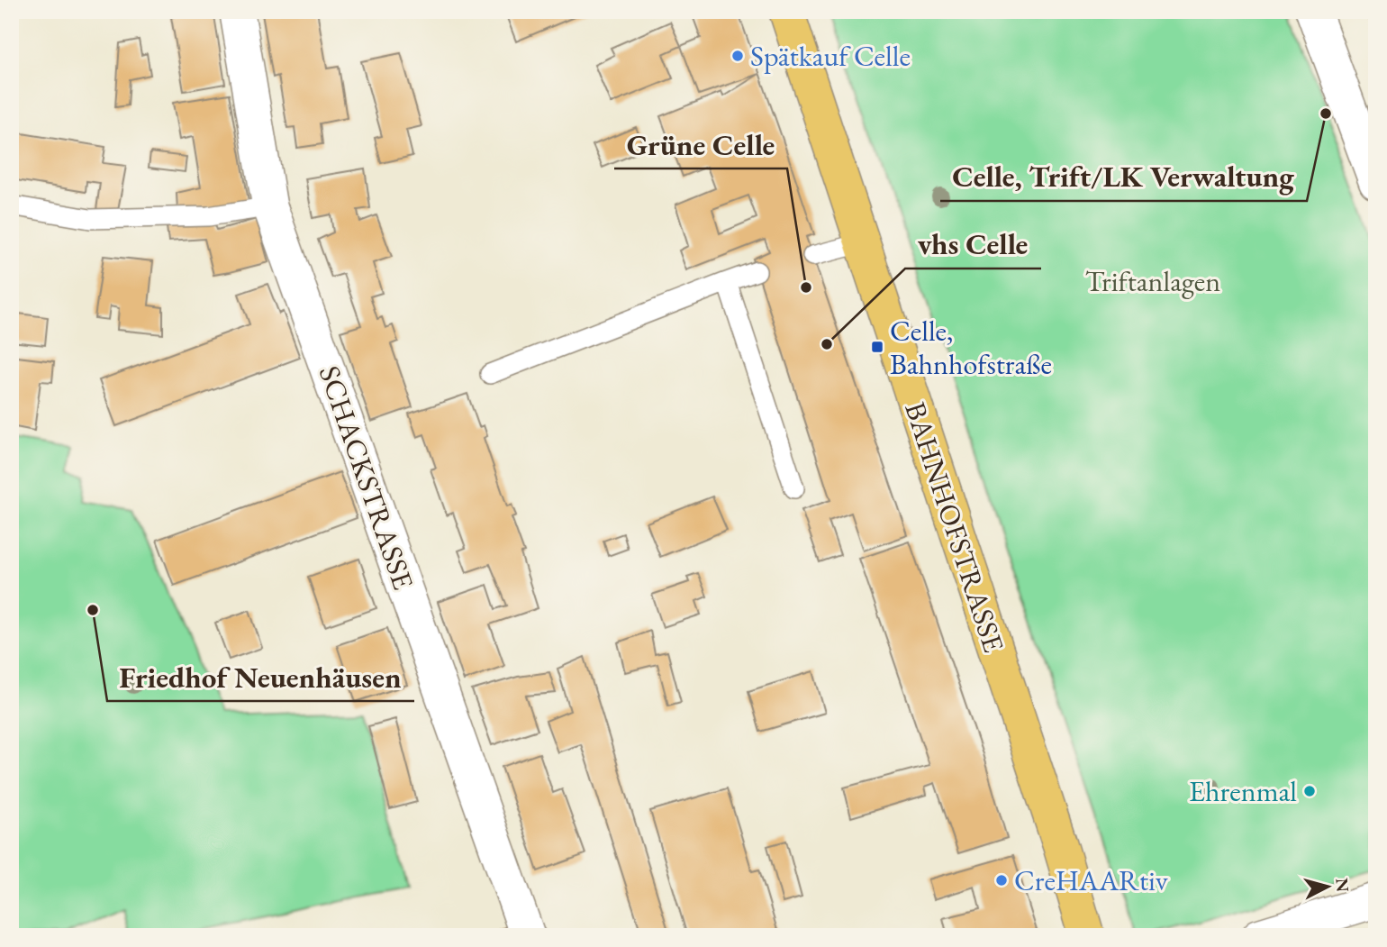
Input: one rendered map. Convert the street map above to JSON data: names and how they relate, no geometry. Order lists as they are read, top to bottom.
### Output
{
  "streets": {
    "main road": ["BAHNHOFSTRASSE"],
    "street": ["SCHACKSTRASSE"]
  },
  "parks": ["Triftanlagen"],
  "places": {
    "other": [
      "Spätkauf Celle",
      "Celle, Trift/LK Verwaltung",
      "Grüne Celle",
      "vhs Celle",
      "Friedhof Neuenhäusen",
      "Ehrenmal",
      "CreHAARtiv"
    ],
    "transit": ["Celle, Bahnhofstraße"]
  },
  "north": "right"
}
